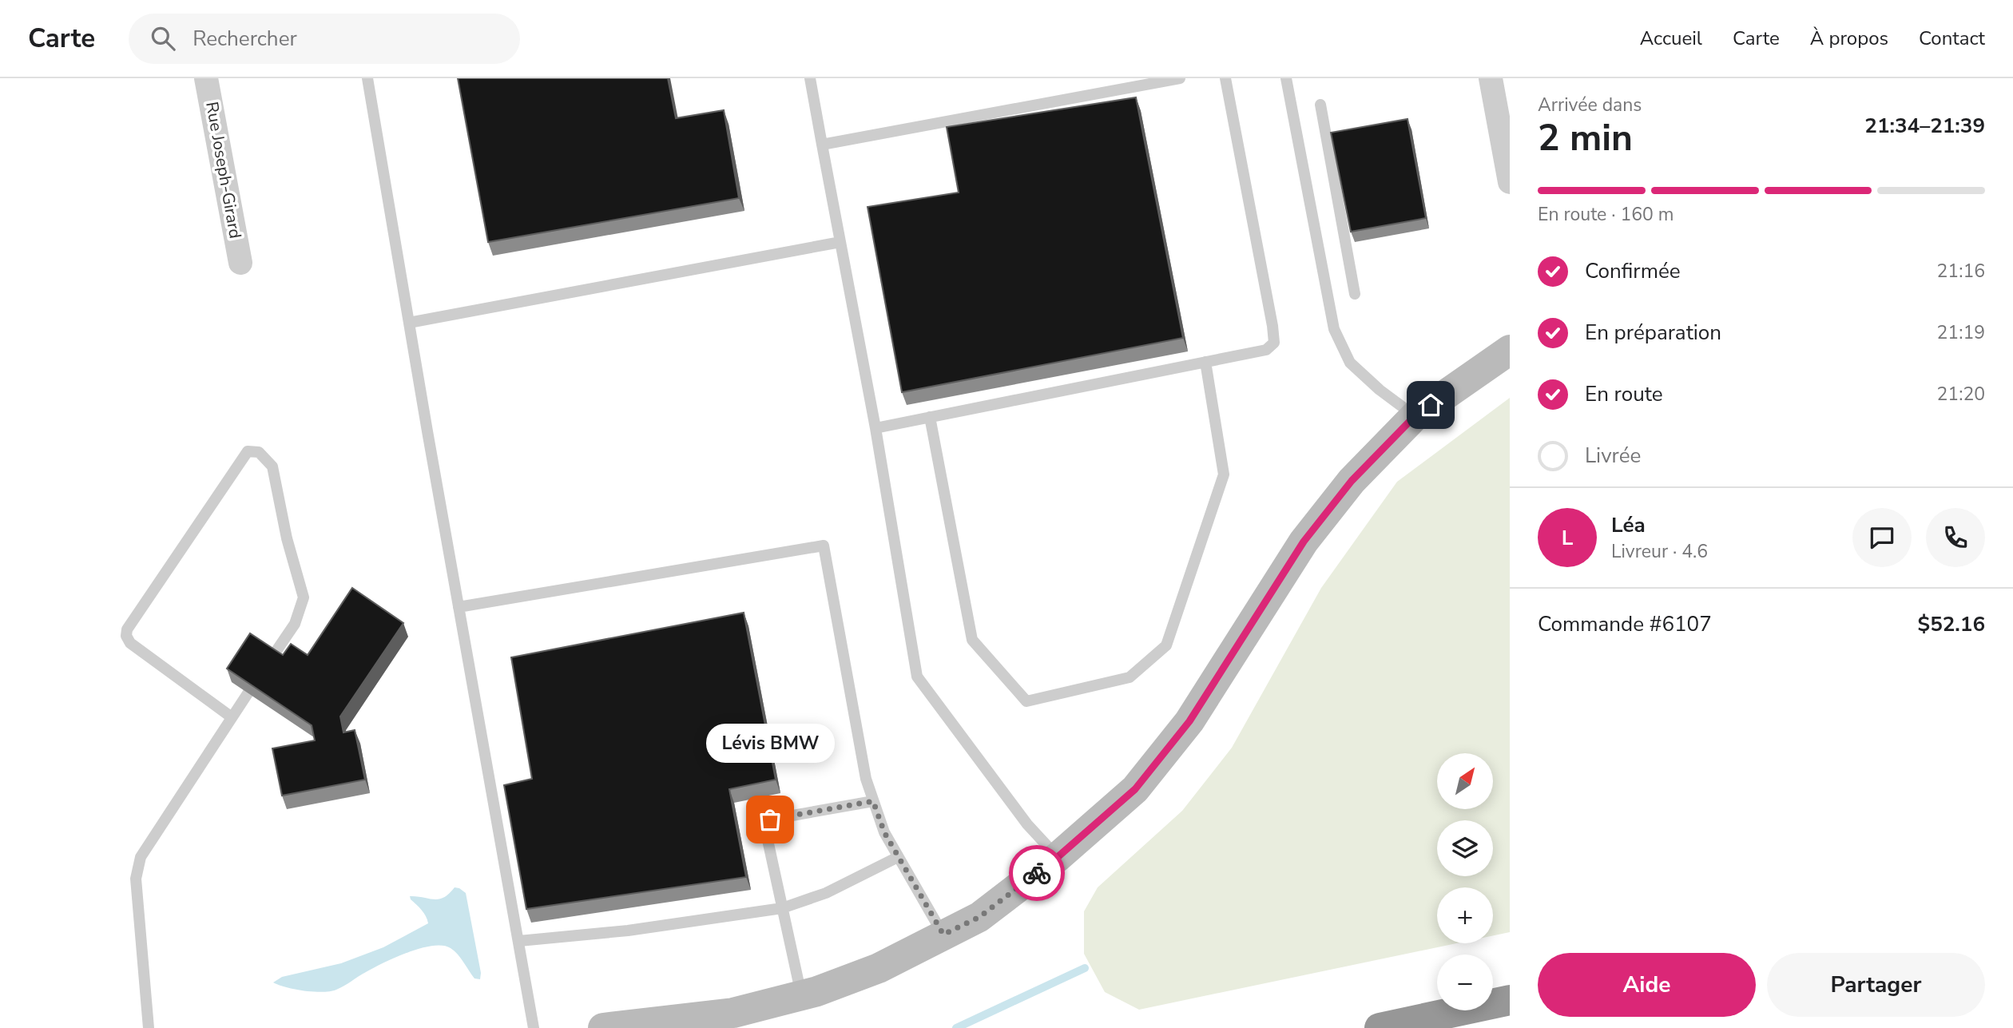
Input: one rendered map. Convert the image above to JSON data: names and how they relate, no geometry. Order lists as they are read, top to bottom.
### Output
{
  "streets": {
    "street": ["Rue Joseph-Girard"]
  },
  "places": ["Lévis BMW"],
  "north": "top right",
  "page": {
    "header": "Carte",
    "search": "Rechercher",
    "nav": [
      "Accueil",
      "Carte",
      "À propos",
      "Contact"
    ],
    "heading": ["2 min", "Arrivée dans", "21:34–21:39"],
    "panel": [
      "Léa",
      "Livreur · 4.6",
      "Commande #6107",
      "$52.16"
    ],
    "bar": "En route · 160 m",
    "list": [
      ["Confirmée", "21:16"],
      ["En préparation", "21:19"],
      ["En route", "21:20"],
      "Livrée"
    ],
    "round": "L",
    "bubble": "Lévis BMW",
    "map_buttons": ["+", "−"],
    "buttons": ["Aide", "Partager"]
  }
}
